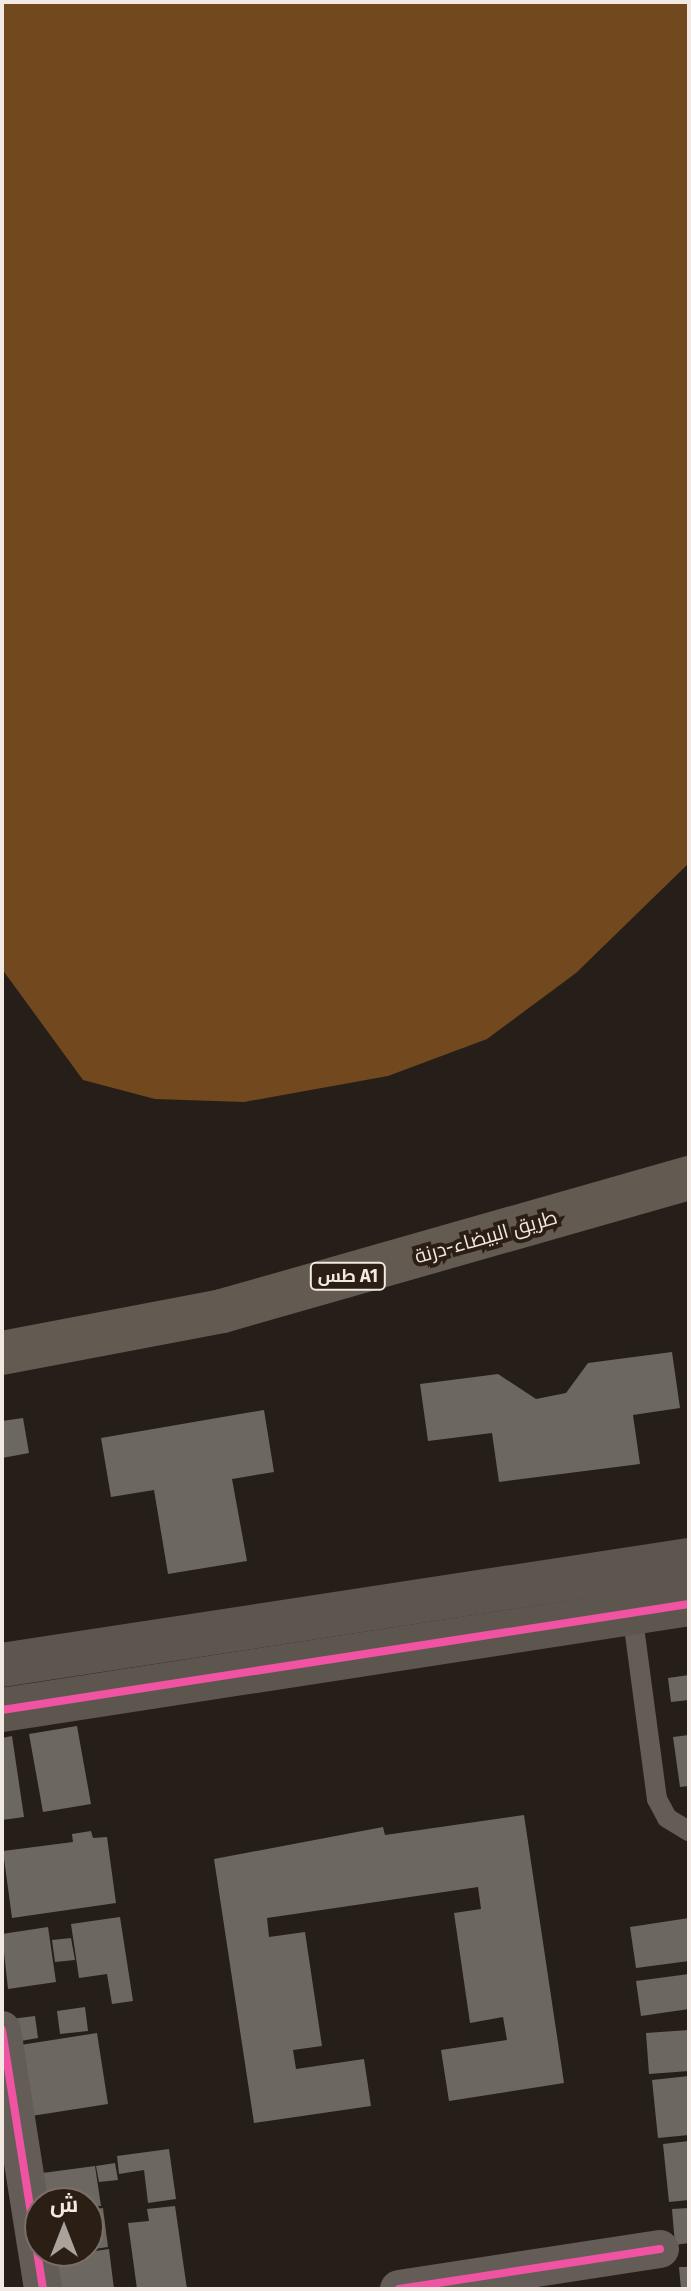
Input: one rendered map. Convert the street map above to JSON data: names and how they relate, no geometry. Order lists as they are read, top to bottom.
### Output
{
  "streets": {
    "highway": ["طريق البيضاء-درنة", "طس A1"]
  },
  "north": "top"
}
